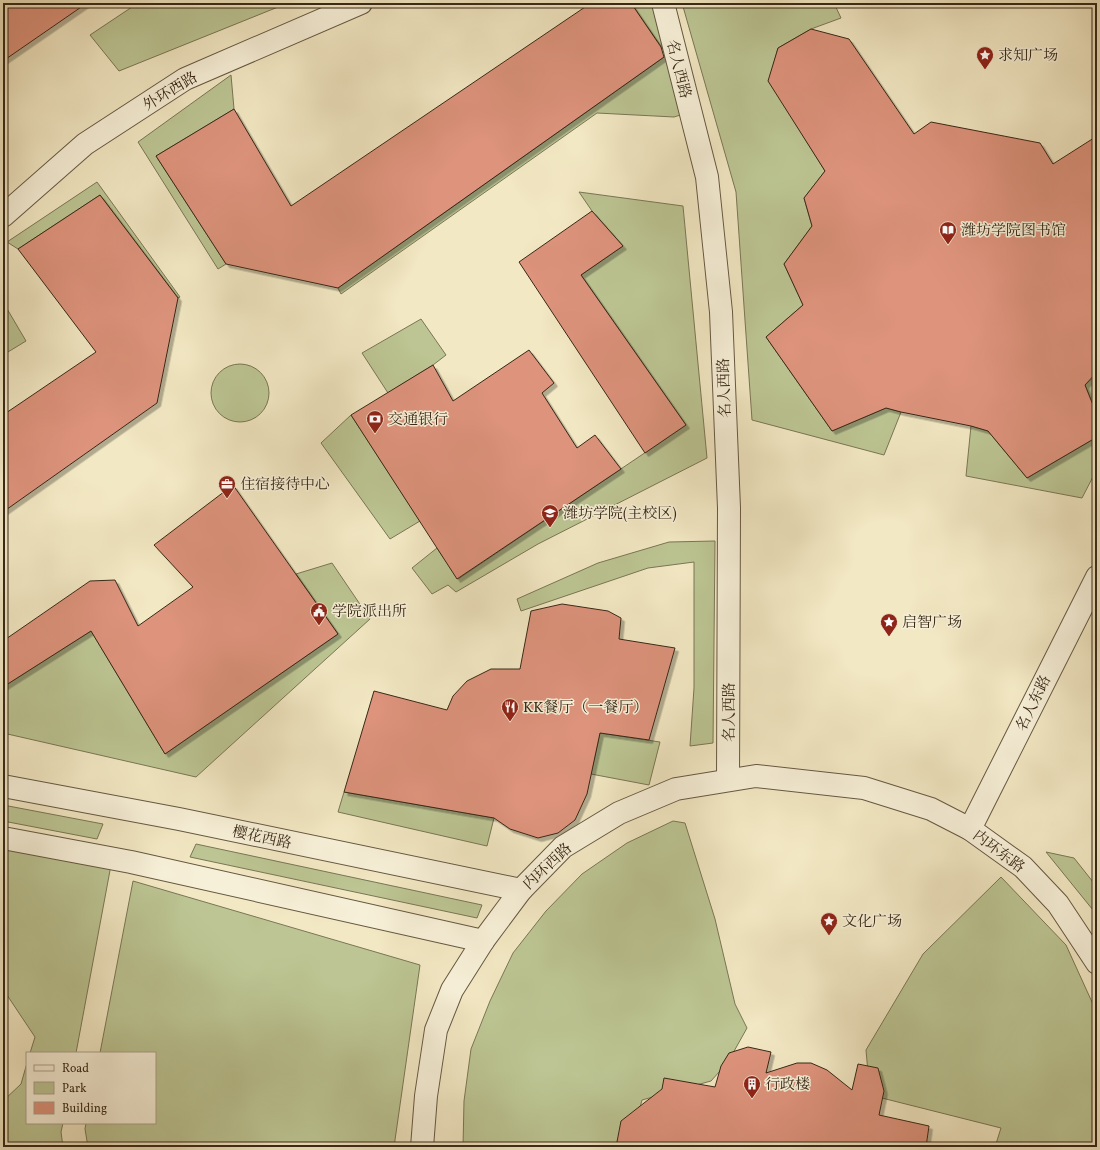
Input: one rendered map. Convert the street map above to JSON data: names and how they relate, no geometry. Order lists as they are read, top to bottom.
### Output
{
  "streets": {
    "street": [
      "名人西路",
      "外环西路",
      "名人东路",
      "樱花西路",
      "内环东路",
      "内环西路"
    ]
  },
  "crossings": [
    ["名人西路", "内环西路"],
    ["名人东路", "内环东路"],
    ["樱花西路", "内环西路"],
    ["内环东路", "内环西路"]
  ],
  "places": {
    "place": ["求知广场", "启智广场", "文化广场"],
    "library": ["潍坊学院图书馆"],
    "bank": ["交通银行"],
    "office": ["住宿接待中心"],
    "school or university": ["潍坊学院(主校区)"],
    "public building": ["学院派出所"],
    "restaurant": ["KK餐厅（一餐厅）"],
    "building": ["行政楼"]
  },
  "legend": ["Road", "Park", "Building"]
}
